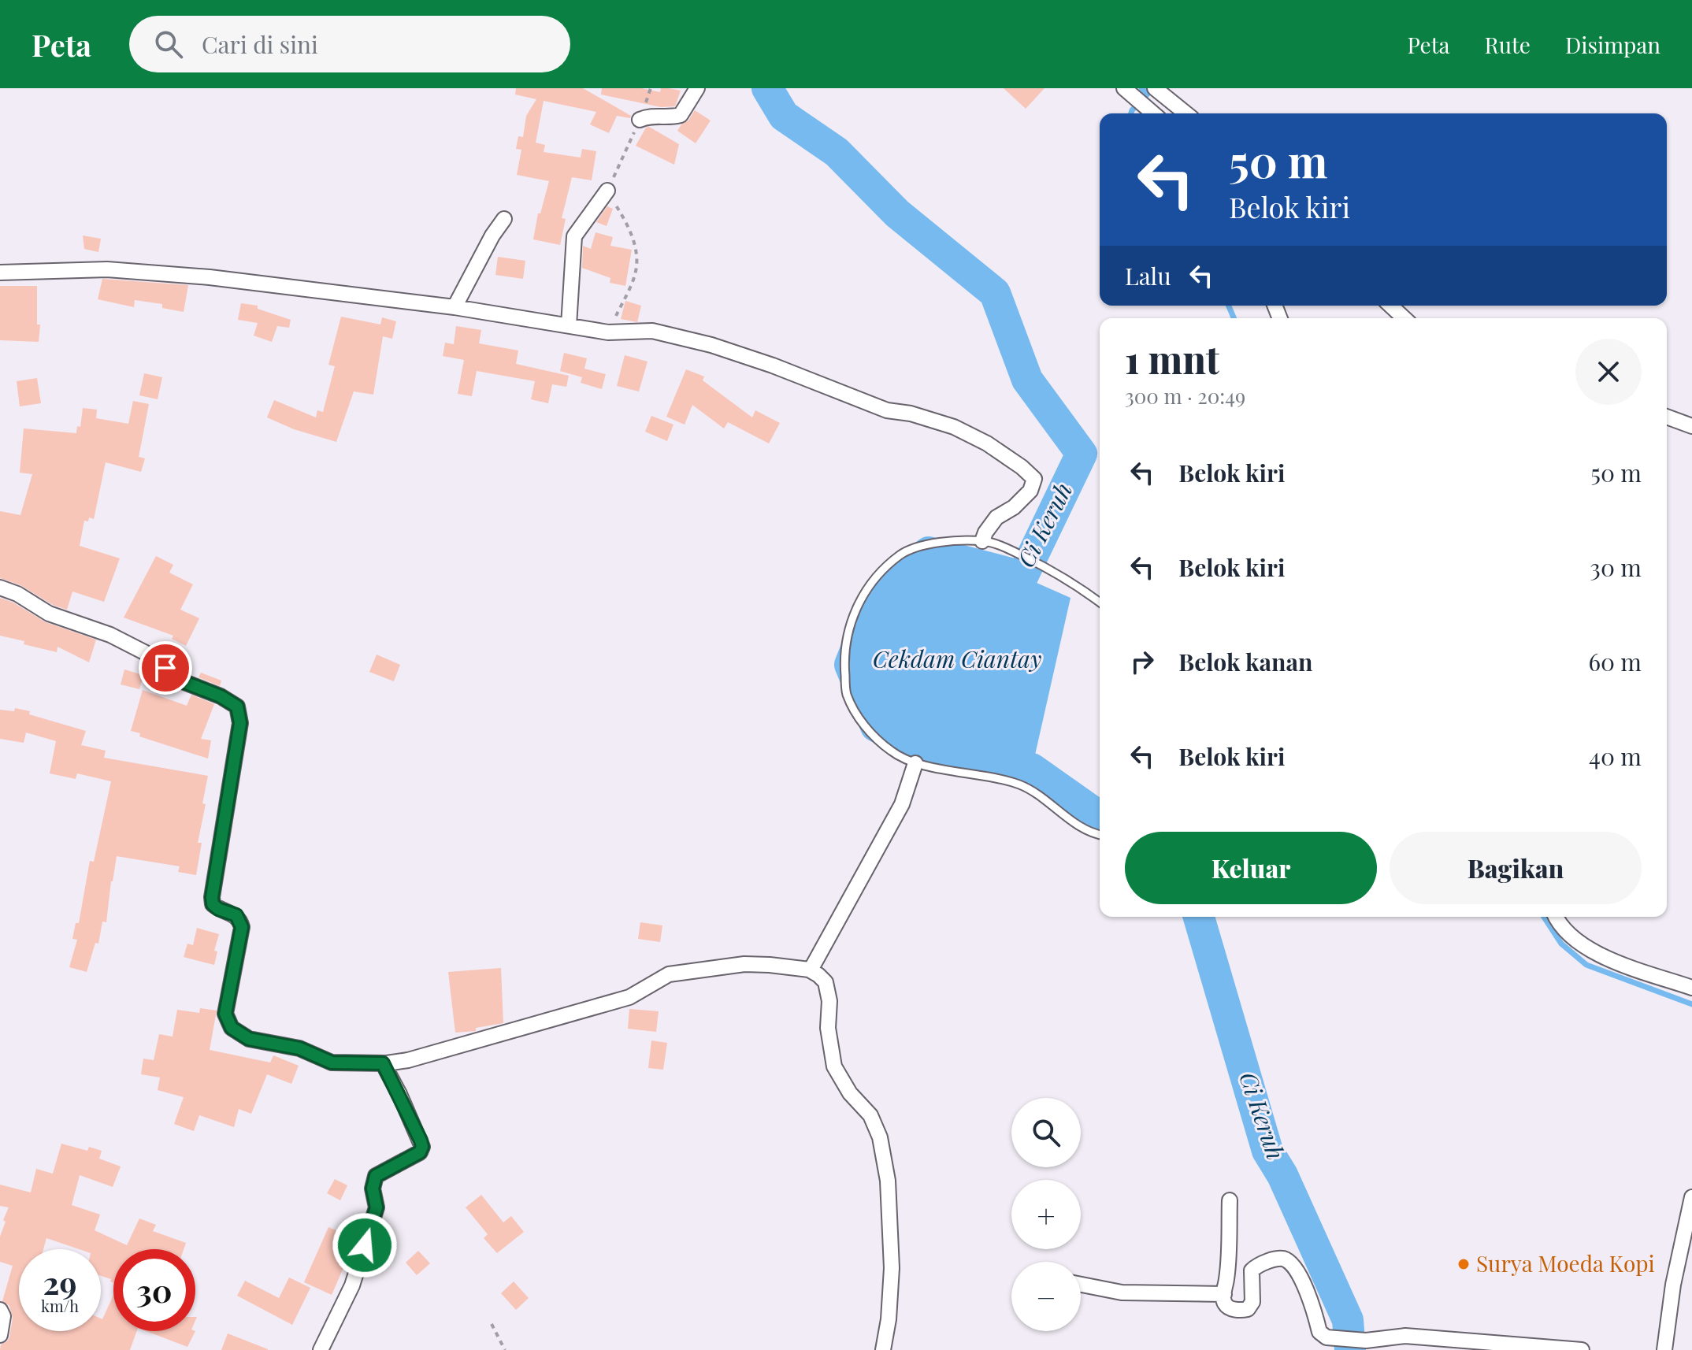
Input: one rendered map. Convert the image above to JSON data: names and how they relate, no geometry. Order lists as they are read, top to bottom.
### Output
{
  "water": ["Ci Keruh", "Cekdam Ciantay"],
  "places": ["Surya Moeda Kopi"],
  "page": {
    "header": "Peta",
    "search": "Cari di sini",
    "nav": ["Peta", "Rute", "Disimpan"],
    "turn": ["50 m", "Belok kiri"],
    "then": "Lalu",
    "heading": ["1 mnt", "300 m · 20:49"],
    "list": [
      {
        "name": "Belok kiri",
        "value": "50 m"
      },
      {
        "name": "Belok kiri",
        "value": "30 m"
      },
      {
        "name": "Belok kanan",
        "value": "60 m"
      },
      {
        "name": "Belok kiri",
        "value": "40 m"
      }
    ],
    "buttons": ["Keluar", "Bagikan"],
    "map_buttons": ["+", "−"],
    "speed": "29 km/h",
    "limit": "30"
  }
}
